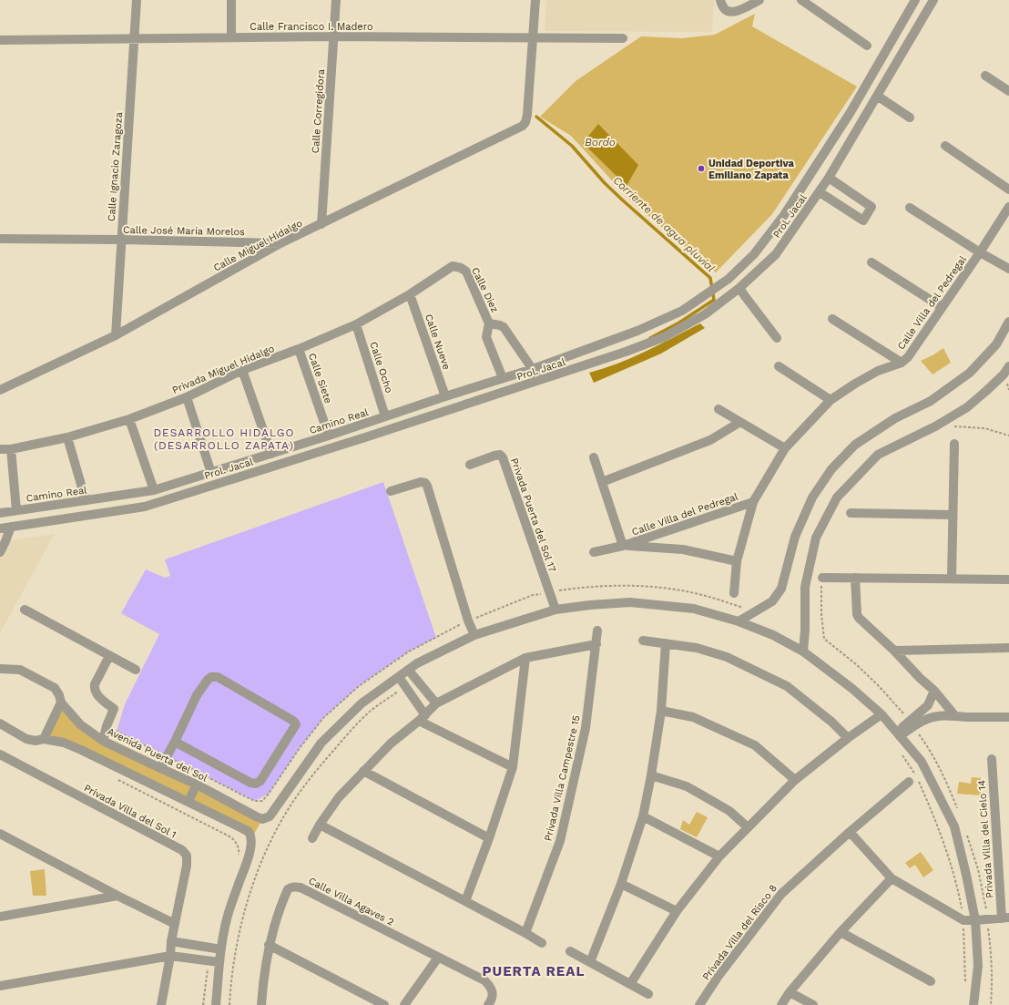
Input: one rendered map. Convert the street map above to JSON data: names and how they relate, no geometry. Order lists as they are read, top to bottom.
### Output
{
  "streets": {
    "street": [
      "Calle Francisco I. Madero",
      "Calle Corregidora",
      "Calle Ignacio Zaragoza",
      "Prol. Jacal",
      "Calle José María Morelos",
      "Calle Miguel Hidalgo",
      "Calle Diez",
      "Calle Villa del Pedregal",
      "Calle Nueve",
      "Calle Ocho",
      "Privada Miguel Hidalgo",
      "Calle Siete",
      "Camino Real",
      "Privada Puerta del Sol 17",
      "Avenida Puerta del Sol",
      "Privada Villa Campestre 15",
      "Privada Villa del Sol 1",
      "Privada Villa del Cielo 14",
      "Calle Villa Agaves 2",
      "Privada Villa del Risco 8"
    ]
  },
  "crossings": [
    ["Calle Francisco I. Madero", "Calle Corregidora"],
    ["Calle Francisco I. Madero", "Calle Ignacio Zaragoza"],
    ["Calle Francisco I. Madero", "Calle Miguel Hidalgo"],
    ["Calle Corregidora", "Calle Miguel Hidalgo"],
    ["Calle Ignacio Zaragoza", "Calle José María Morelos"],
    ["Calle Ignacio Zaragoza", "Calle Miguel Hidalgo"],
    ["Prol. Jacal", "Calle Diez"],
    ["Prol. Jacal", "Camino Real"],
    ["Calle José María Morelos", "Calle Miguel Hidalgo"],
    ["Calle Diez", "Privada Miguel Hidalgo"],
    ["Calle Diez", "Camino Real"],
    ["Calle Nueve", "Privada Miguel Hidalgo"],
    ["Calle Nueve", "Camino Real"],
    ["Calle Ocho", "Privada Miguel Hidalgo"],
    ["Calle Ocho", "Camino Real"],
    ["Privada Miguel Hidalgo", "Calle Siete"],
    ["Calle Siete", "Camino Real"]
  ],
  "districts": ["DESARROLLO HIDALGO (DESARROLLO ZAPATA)", "PUERTA REAL"],
  "water": ["Bordo", "Corriente de agua pluvial"],
  "places": ["Unidad Deportiva Emiliano Zapata"]
}
